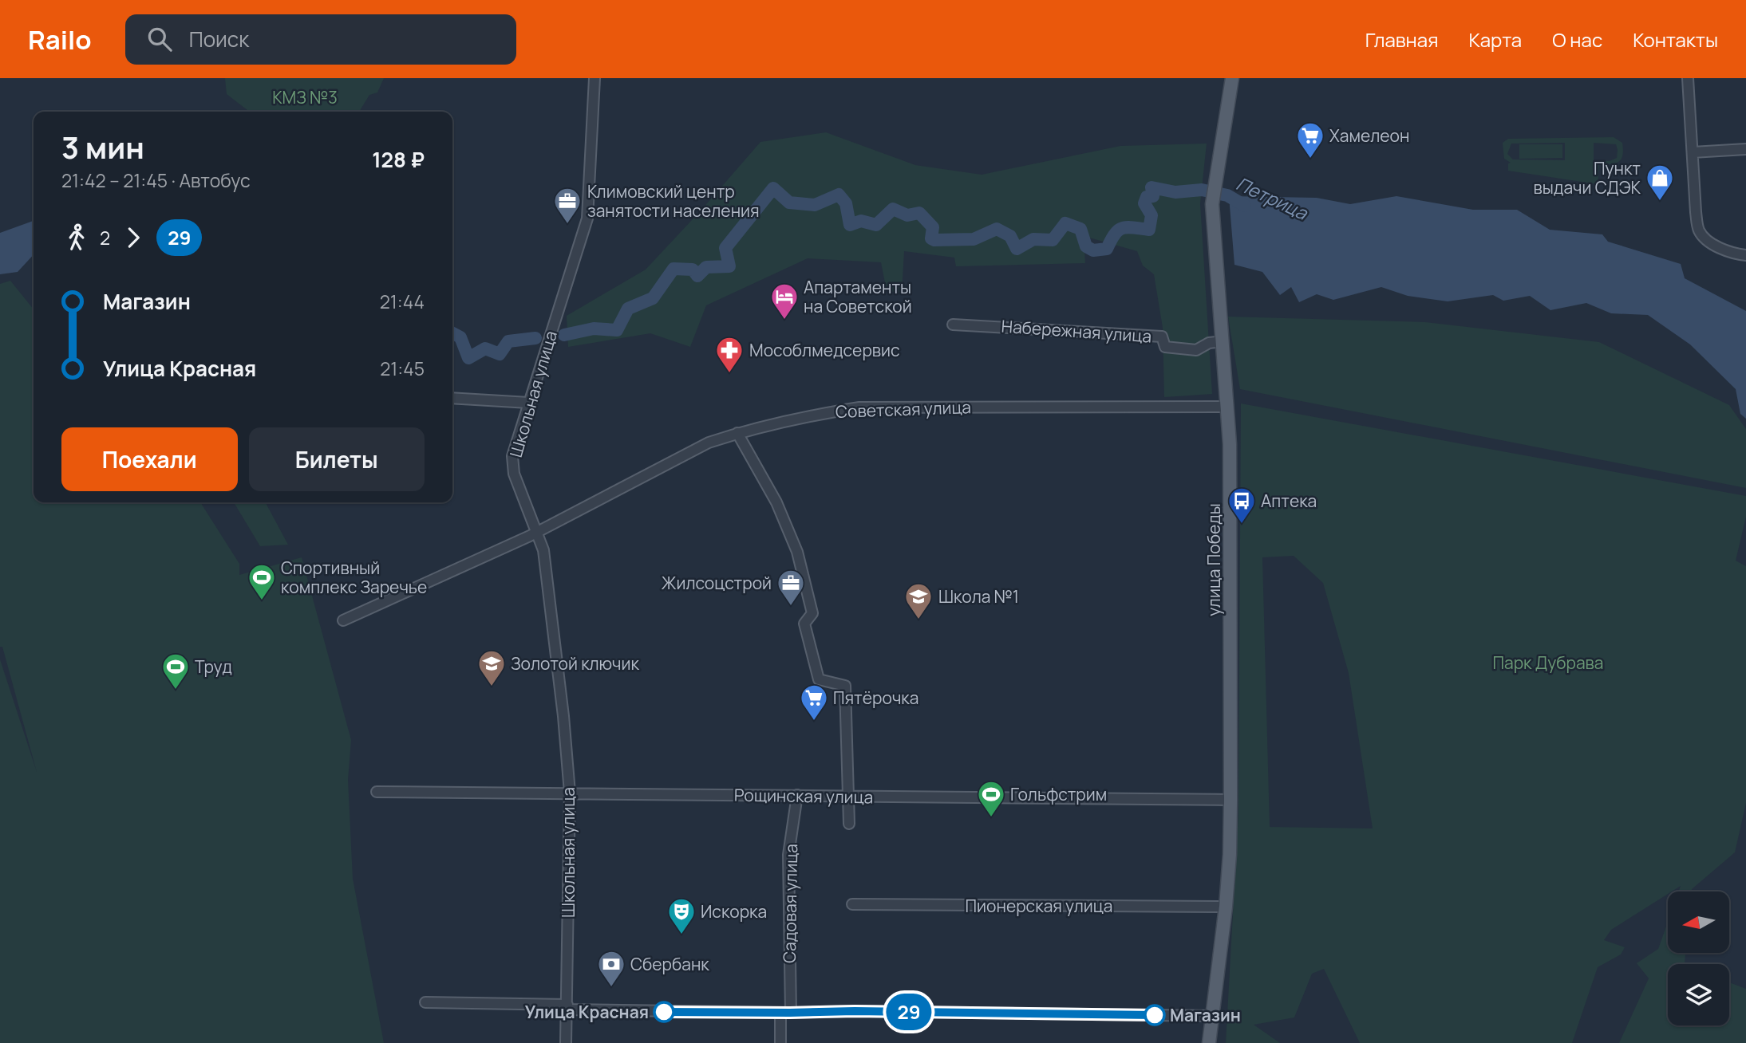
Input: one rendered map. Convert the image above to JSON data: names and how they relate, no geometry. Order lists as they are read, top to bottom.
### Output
{
  "streets": {
    "main road": ["улица Победы"],
    "street": [
      "Набережная улица",
      "Школьная улица",
      "Советская улица",
      "Рощинская улица",
      "Садовая улица",
      "Пионерская улица"
    ]
  },
  "crossings": [
    ["Набережная улица", "улица Победы"],
    ["Школьная улица", "Советская улица"],
    ["Школьная улица", "Рощинская улица"],
    ["Советская улица", "улица Победы"],
    ["улица Победы", "Рощинская улица"],
    ["улица Победы", "Пионерская улица"],
    ["Рощинская улица", "Садовая улица"]
  ],
  "water": ["Петрица"],
  "parks": ["КМЗ №3", "Парк Дубрава"],
  "places": {
    "supermarket": ["Хамелеон", "Пятёрочка"],
    "shop": ["Пункт выдачи СДЭК"],
    "office": ["Климовский центр занятости населения", "Жилсоцстрой"],
    "hotel": ["Апартаменты на Советской"],
    "pharmacy": ["Мособлмедсервис"],
    "bus stop": ["Аптека"],
    "sports": ["Спортивный комплекс Заречье", "Труд", "Гольфстрим"],
    "school or university": ["Школа №1", "Золотой ключик"],
    "theatre": ["Искорка"],
    "bank": ["Сбербанк"],
    "other": ["Улица Красная", "Магазин"]
  },
  "lines": ["bus line 29"],
  "north": "left",
  "page": {
    "header": "Railo",
    "search": "Поиск",
    "nav": [
      "Главная",
      "Карта",
      "О нас",
      "Контакты"
    ],
    "on_map": "29",
    "heading": ["3 мин", "21:42 – 21:45 · Автобус", "128 ₽"],
    "legs": ["2", "29"],
    "list": [
      {
        "name": "Магазин",
        "value": "21:44"
      },
      {
        "name": "Улица Красная",
        "value": "21:45"
      }
    ],
    "buttons": ["Поехали", "Билеты"]
  }
}
